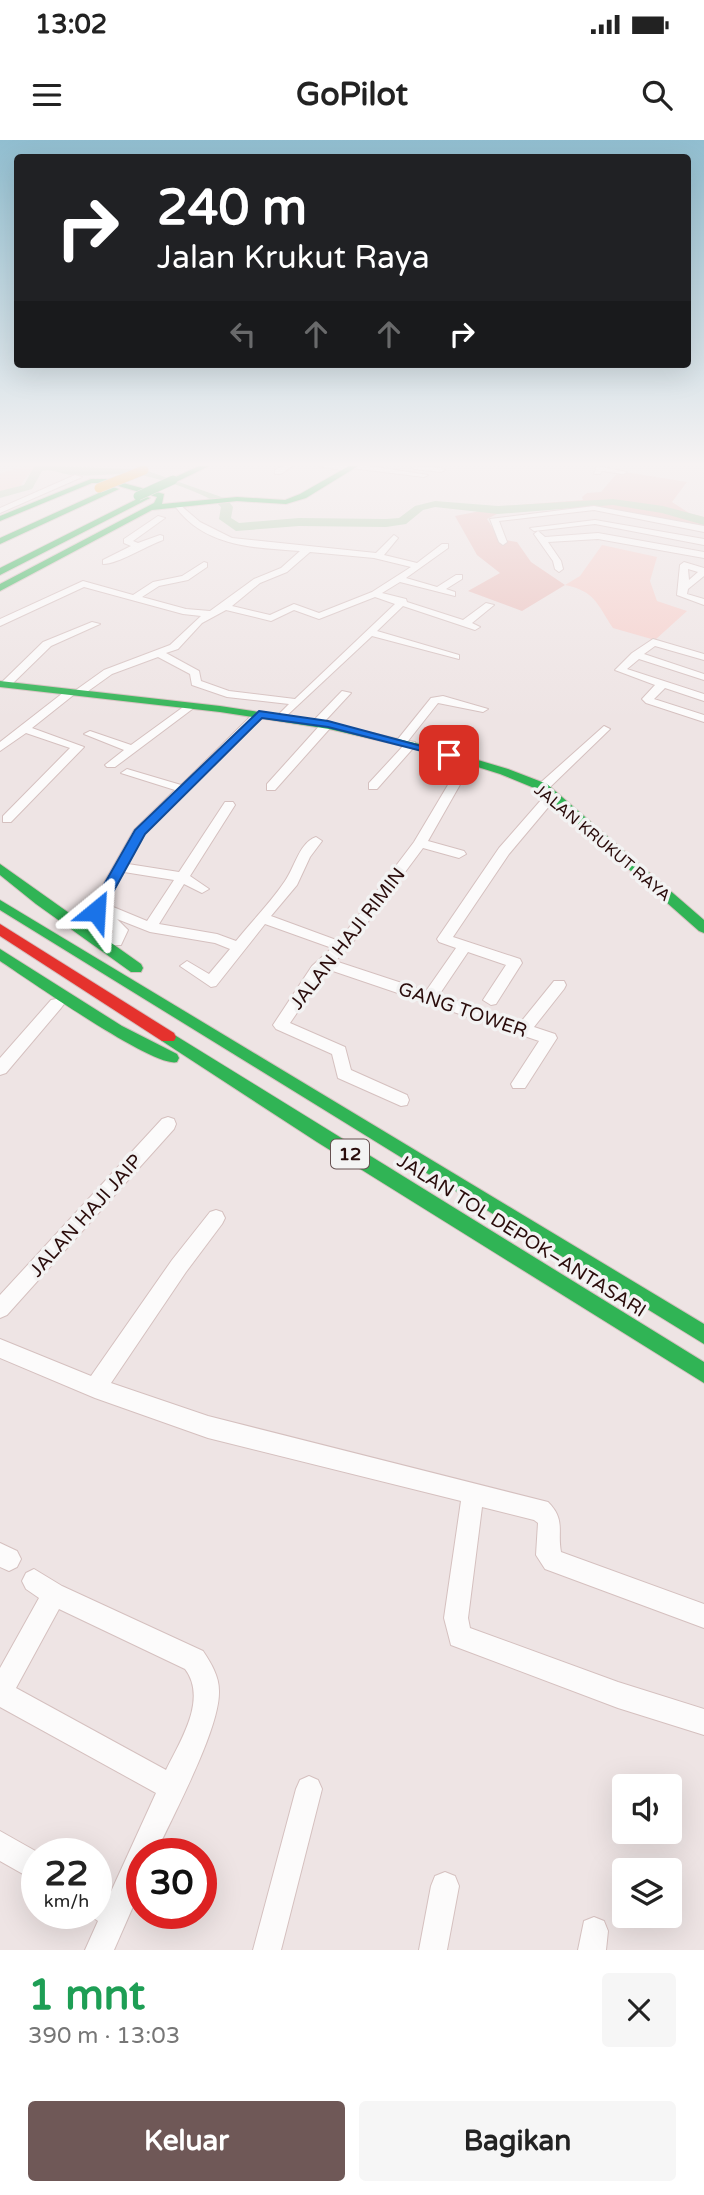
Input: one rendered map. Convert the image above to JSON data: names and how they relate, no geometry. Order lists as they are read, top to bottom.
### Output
{
  "streets": {
    "main road": ["JALAN KRUKUT RAYA", "12", "JALAN TOL DEPOK–ANTASARI"],
    "street": ["JALAN HAJI RIMIN", "GANG TOWER", "JALAN HAJI JAIP"]
  },
  "crossings": [
    ["JALAN KRUKUT RAYA", "JALAN HAJI RIMIN"],
    ["JALAN HAJI RIMIN", "GANG TOWER"]
  ],
  "page": {
    "status": "13:02",
    "header": "GoPilot",
    "turn": ["240 m", "Jalan Krukut Raya"],
    "speed": "22 km/h",
    "limit": "30",
    "heading": ["1 mnt", "390 m · 13:03"],
    "buttons": ["Keluar", "Bagikan"]
  }
}
